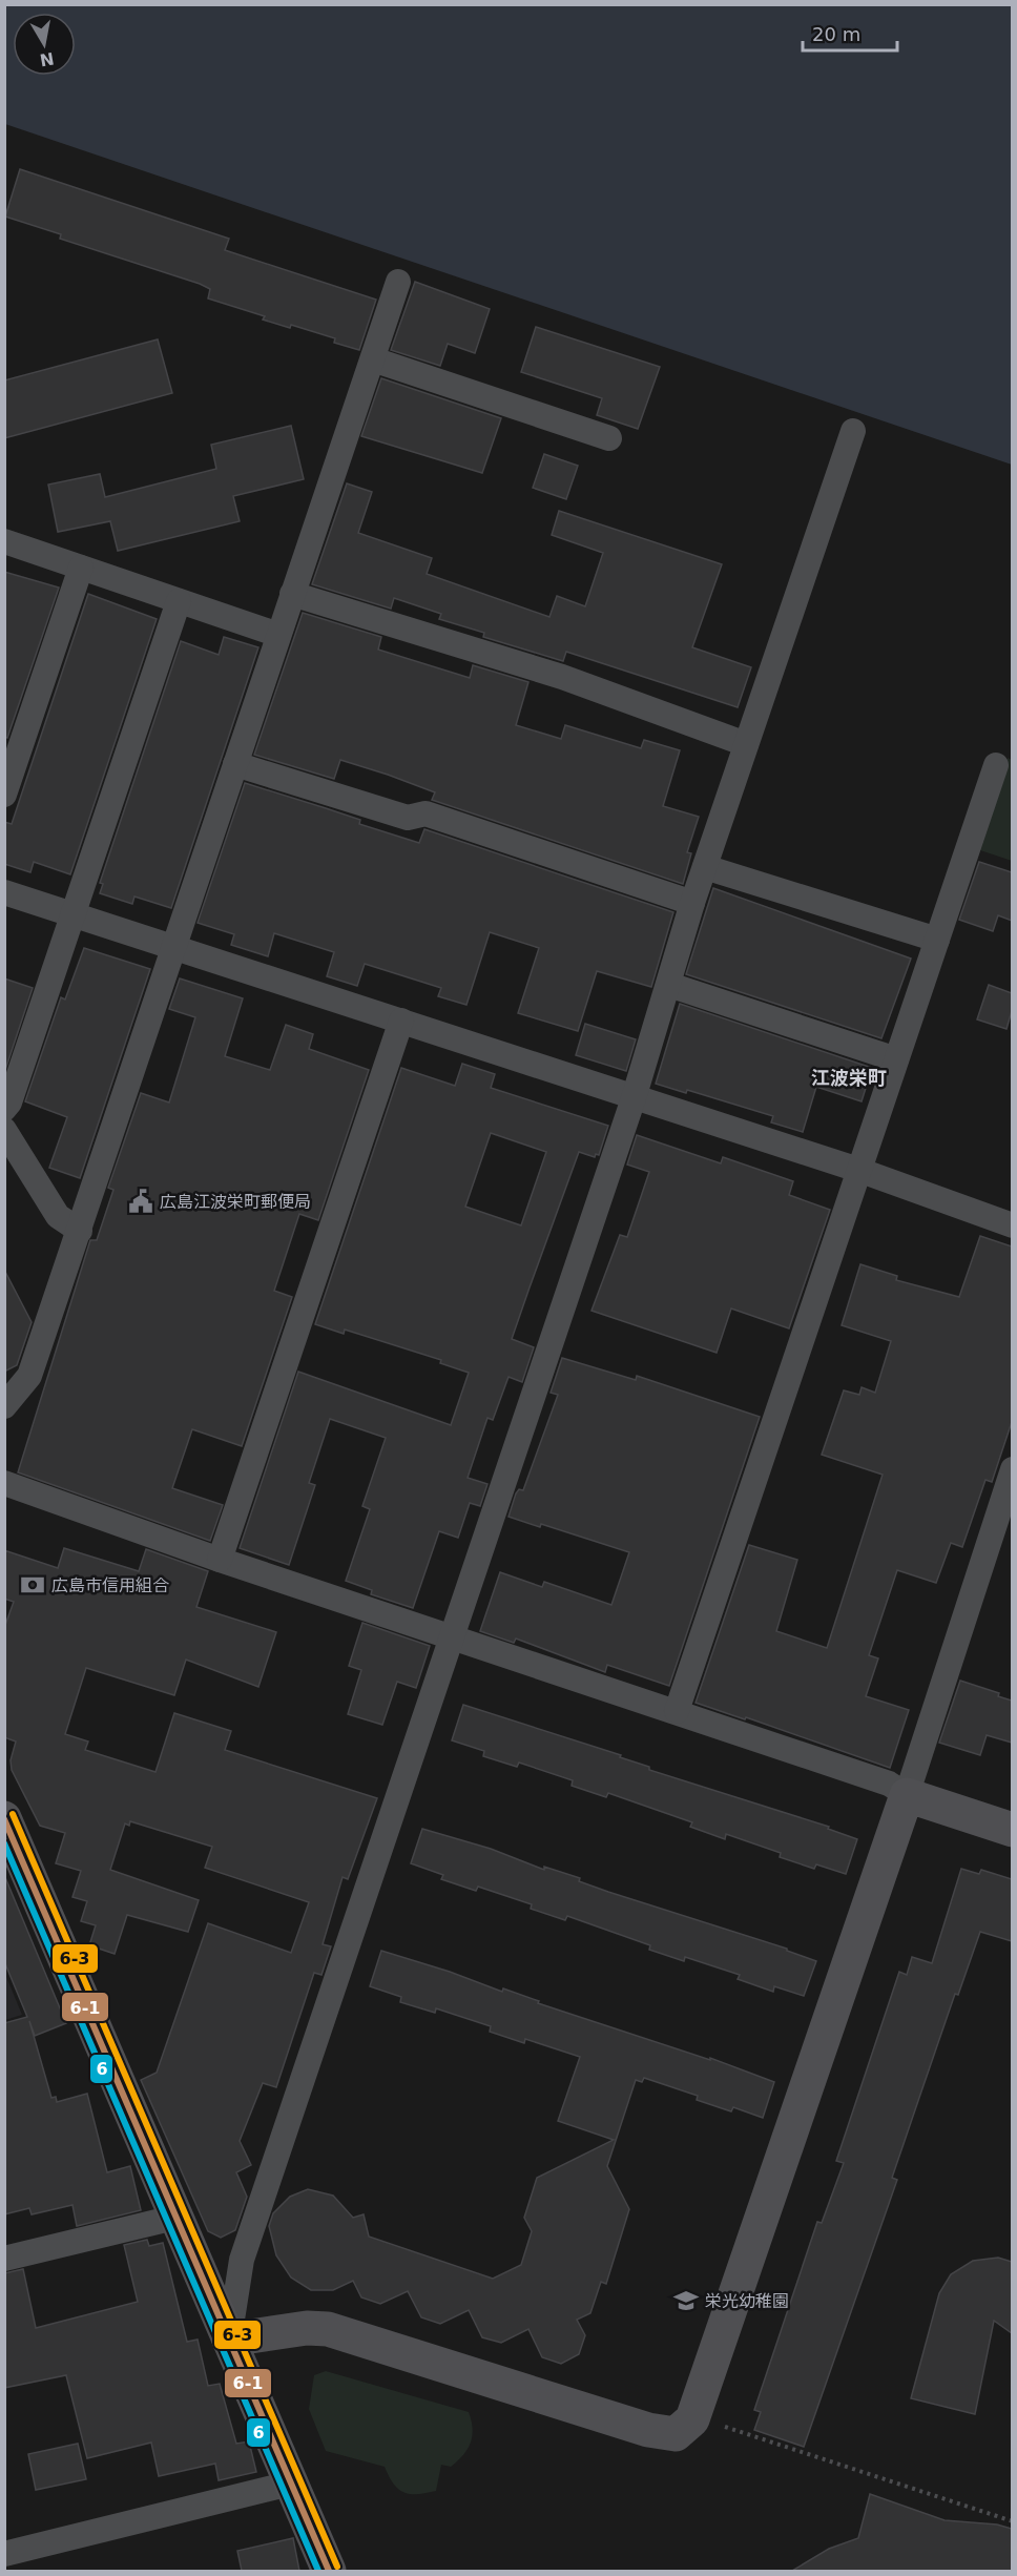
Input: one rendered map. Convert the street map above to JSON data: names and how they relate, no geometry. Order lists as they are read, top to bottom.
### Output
{
  "districts": ["江波栄町"],
  "places": {
    "public building": ["広島江波栄町郵便局"],
    "bank": ["広島市信用組合"],
    "school or university": ["栄光幼稚園"]
  },
  "lines": ["transit line 6-3", "transit line 6-1", "transit line 6"],
  "scale_bar": "20 m",
  "north": "bottom"
}
